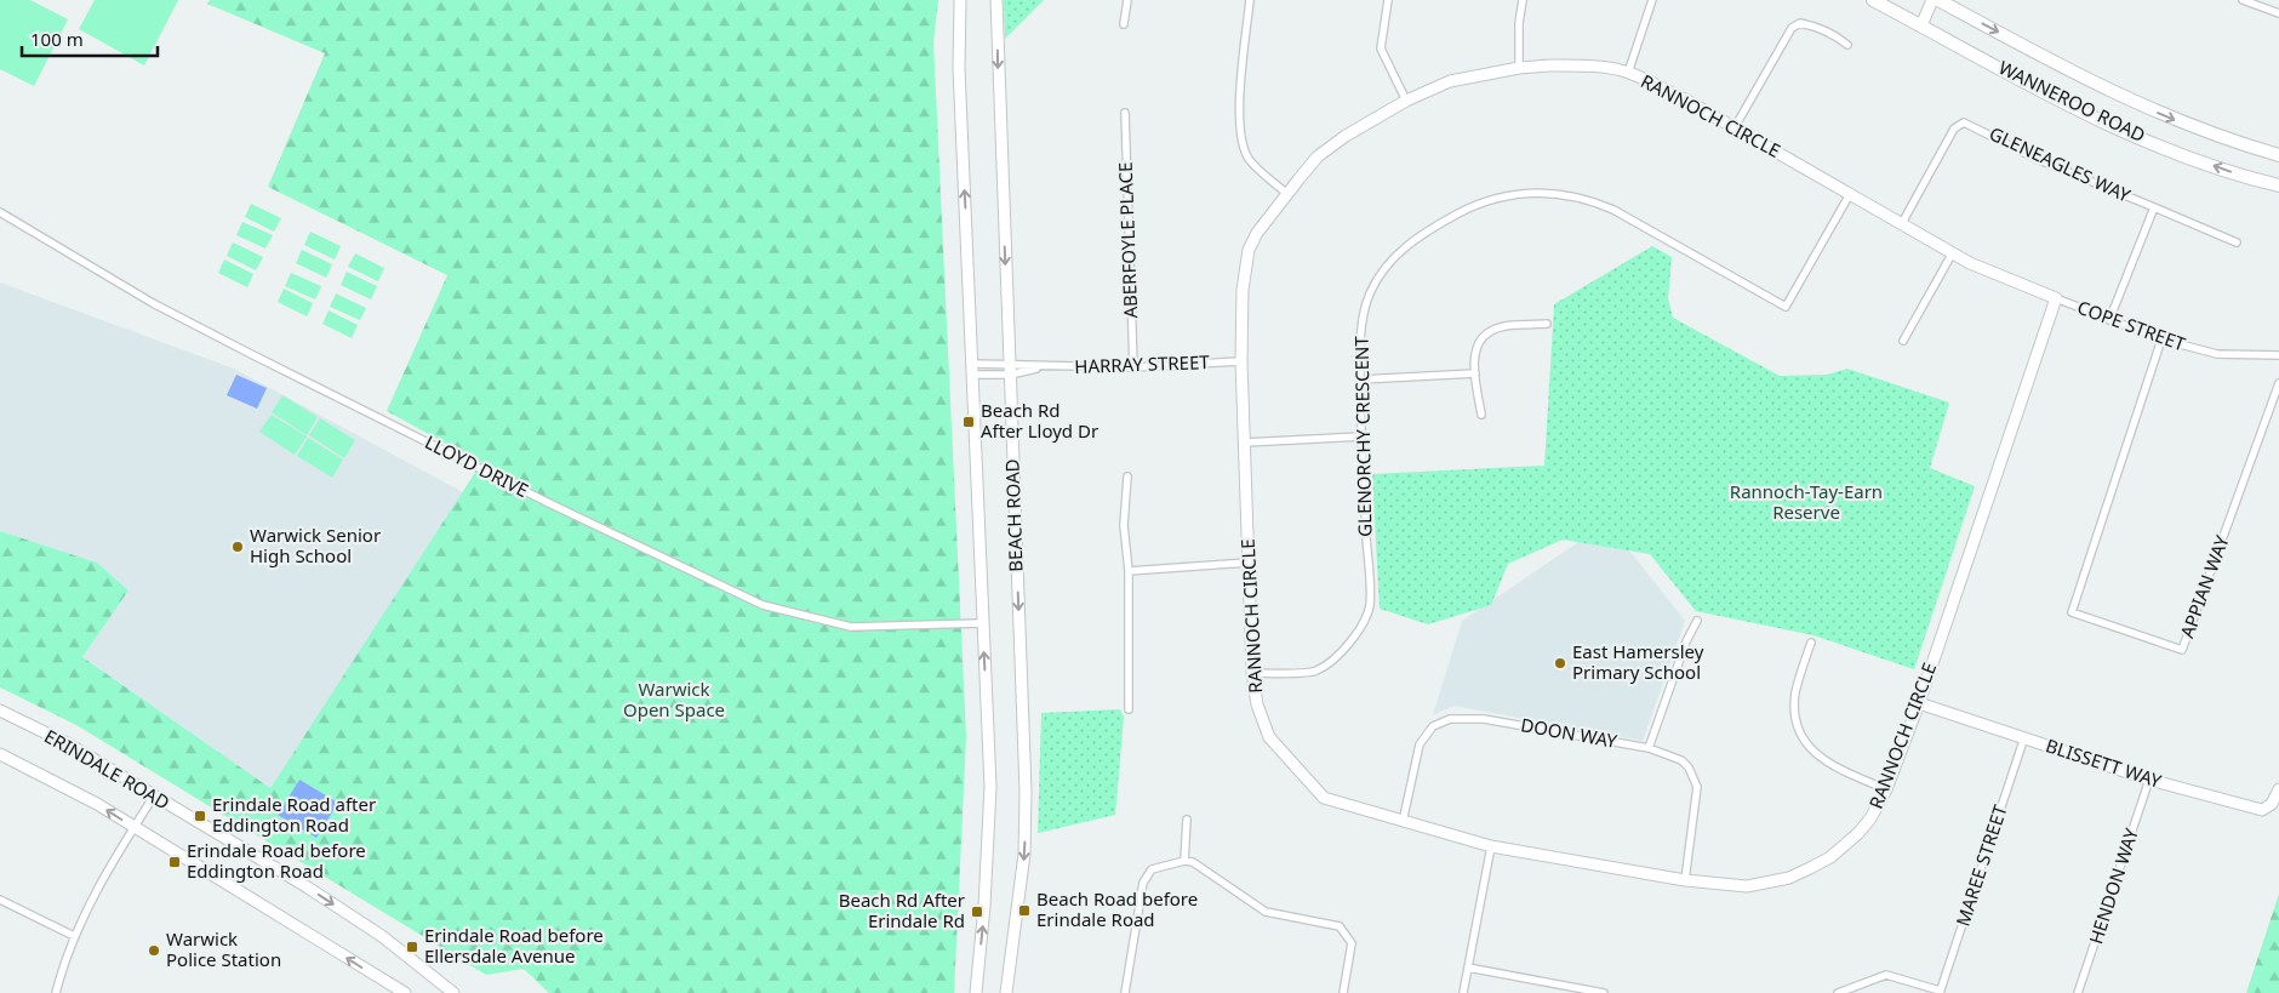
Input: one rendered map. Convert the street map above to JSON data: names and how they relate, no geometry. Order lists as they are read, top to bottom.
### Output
{
  "streets": {
    "highway": ["WANNEROO ROAD"],
    "street": [
      "RANNOCH CIRCLE",
      "GLENEAGLES WAY",
      "ABERFOYLE PLACE",
      "COPE STREET",
      "HARRAY STREET",
      "GLENORCHY CRESCENT",
      "LLOYD DRIVE",
      "BEACH ROAD",
      "APPIAN WAY",
      "DOON WAY",
      "BLISSETT WAY",
      "ERINDALE ROAD",
      "MAREE STREET",
      "HENDON WAY"
    ]
  },
  "crossings": [
    ["RANNOCH CIRCLE", "GLENEAGLES WAY"],
    ["RANNOCH CIRCLE", "COPE STREET"],
    ["RANNOCH CIRCLE", "HARRAY STREET"],
    ["RANNOCH CIRCLE", "GLENORCHY CRESCENT"],
    ["RANNOCH CIRCLE", "DOON WAY"],
    ["RANNOCH CIRCLE", "BLISSETT WAY"],
    ["ABERFOYLE PLACE", "HARRAY STREET"],
    ["COPE STREET", "APPIAN WAY"],
    ["HARRAY STREET", "BEACH ROAD"],
    ["LLOYD DRIVE", "BEACH ROAD"],
    ["BLISSETT WAY", "MAREE STREET"],
    ["BLISSETT WAY", "HENDON WAY"]
  ],
  "parks": ["Rannoch-Tay-Earn Reserve", "Warwick Open Space"],
  "places": {
    "transit": [
      "Beach Rd After Lloyd Dr",
      "Erindale Road after Eddington Road",
      "Erindale Road before Eddington Road",
      "Beach Road before Erindale Road",
      "Beach Rd After Erindale Rd",
      "Erindale Road before Ellersdale Avenue"
    ],
    "other": ["Warwick Senior High School", "East Hamersley Primary School", "Warwick Police Station"]
  },
  "scale_bar": "100 m"
}
